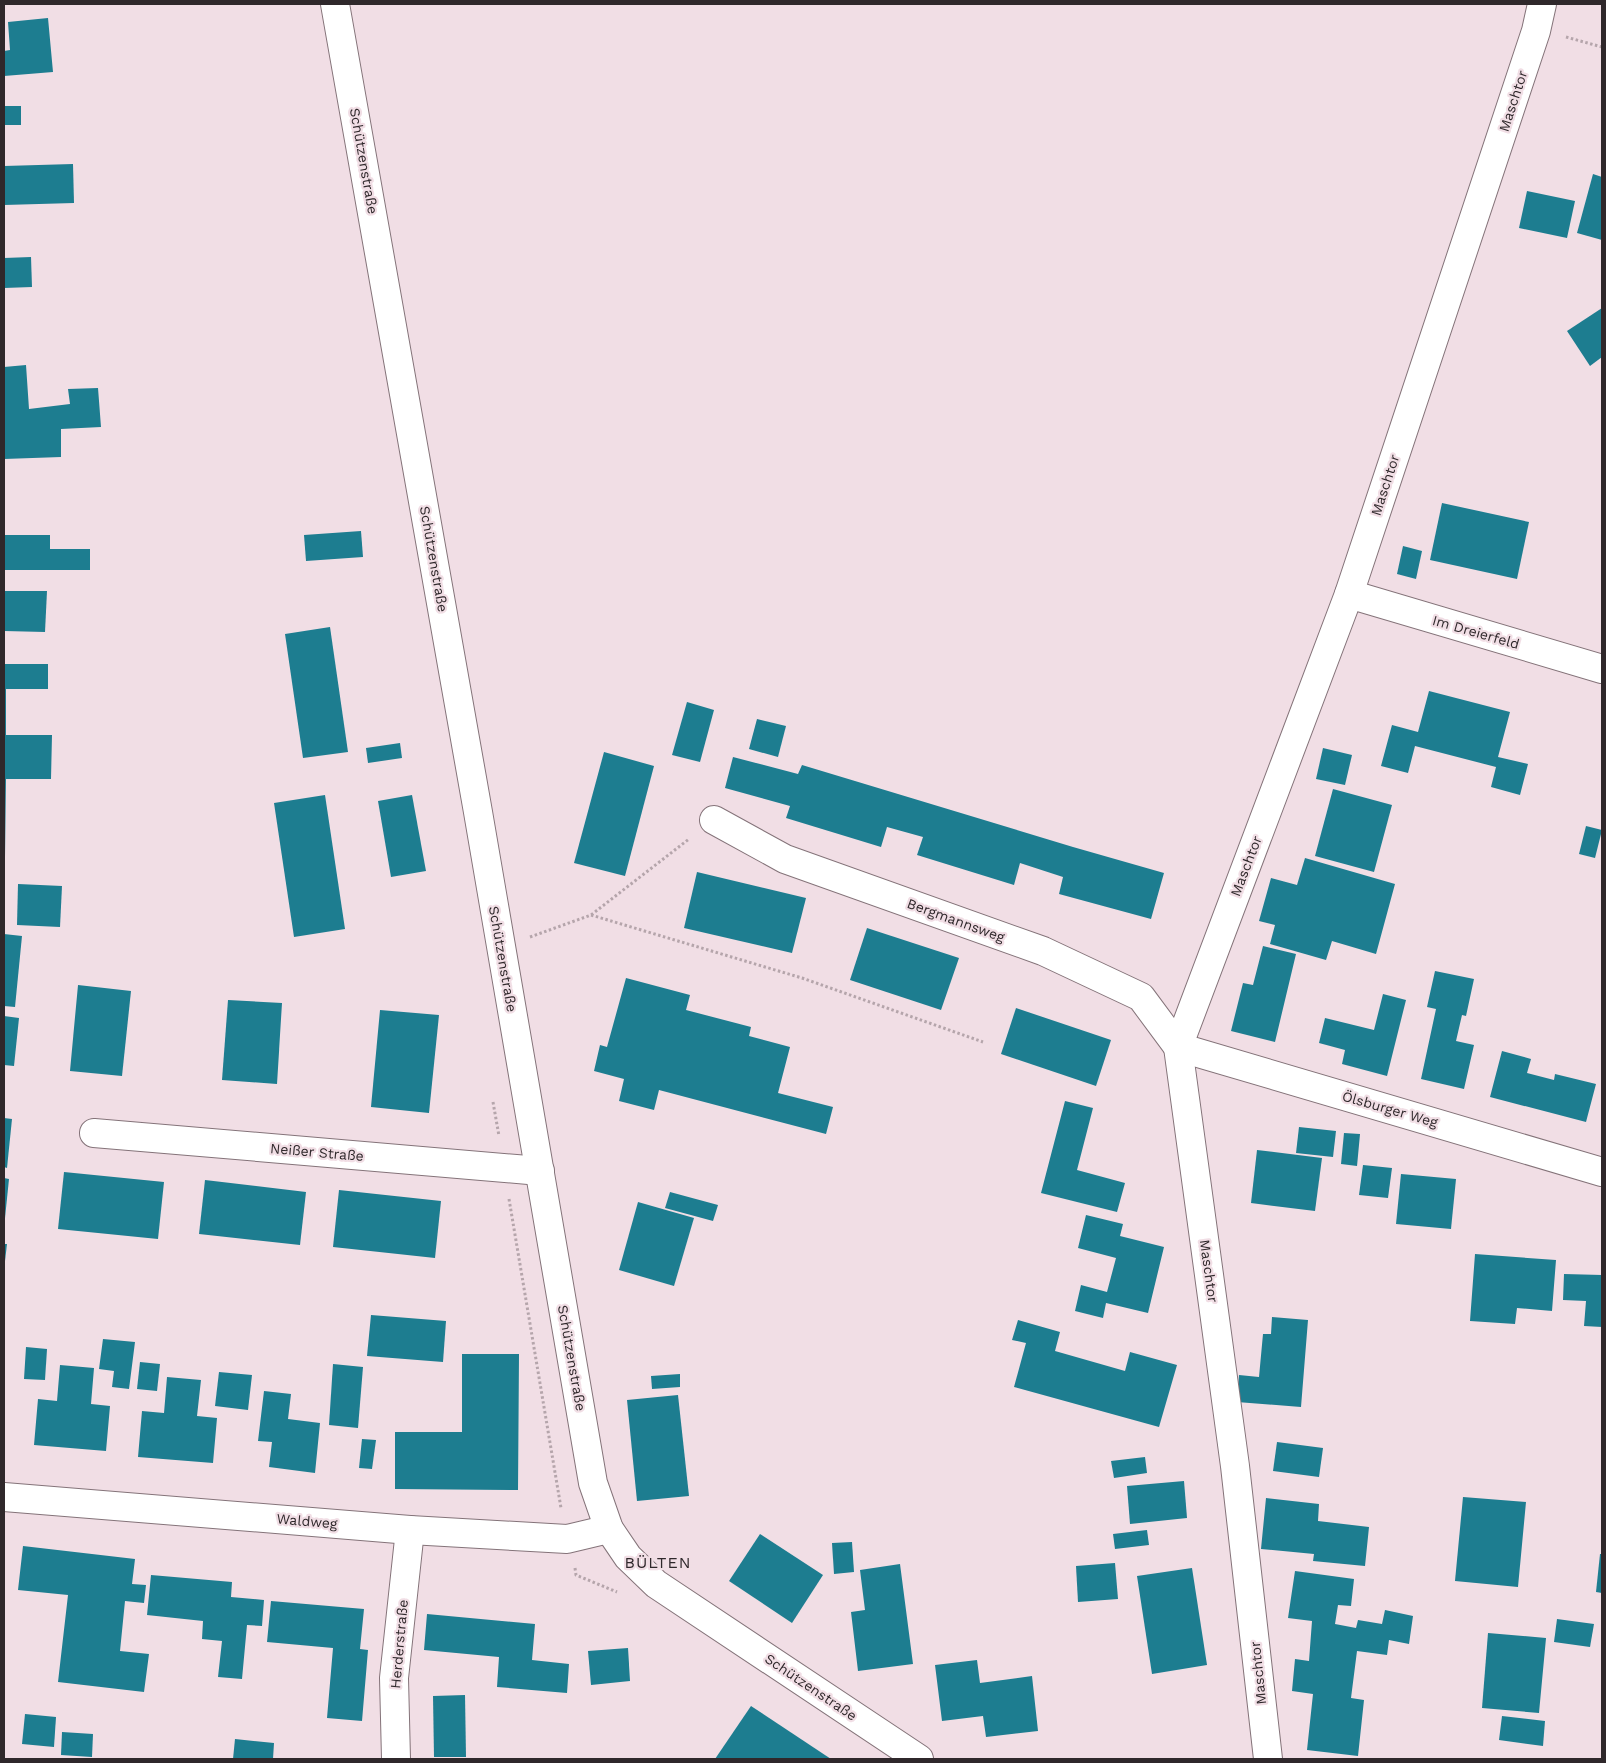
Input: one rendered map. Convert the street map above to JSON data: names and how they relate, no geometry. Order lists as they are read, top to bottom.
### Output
{
  "streets": {
    "street": [
      "Maschtor",
      "Schützenstraße",
      "Im Dreierfeld",
      "Bergmannsweg",
      "Ölsburger Weg",
      "Neißer Straße",
      "Waldweg",
      "Herderstraße"
    ]
  },
  "crossings": [
    ["Maschtor", "Im Dreierfeld"],
    ["Maschtor", "Bergmannsweg"],
    ["Maschtor", "Ölsburger Weg"],
    ["Schützenstraße", "Neißer Straße"],
    ["Schützenstraße", "Waldweg"],
    ["Bergmannsweg", "Ölsburger Weg"],
    ["Waldweg", "Herderstraße"]
  ],
  "districts": ["BÜLTEN"]
}
